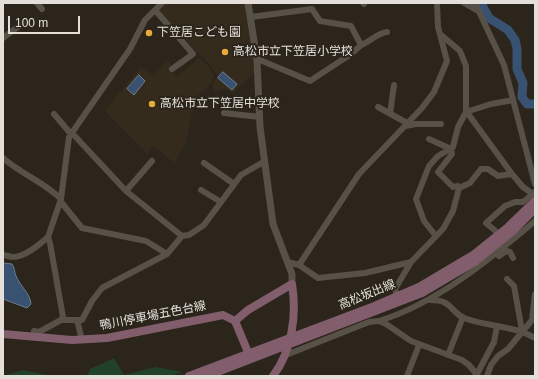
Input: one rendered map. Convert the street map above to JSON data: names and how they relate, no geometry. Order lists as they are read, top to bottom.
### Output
{
  "streets": {
    "main road": ["高松坂出線", "鴨川停車場五色台線"]
  },
  "places": ["下笠居こども園", "高松市立下笠居小学校", "高松市立下笠居中学校"],
  "scale_bar": "100 m"
}
